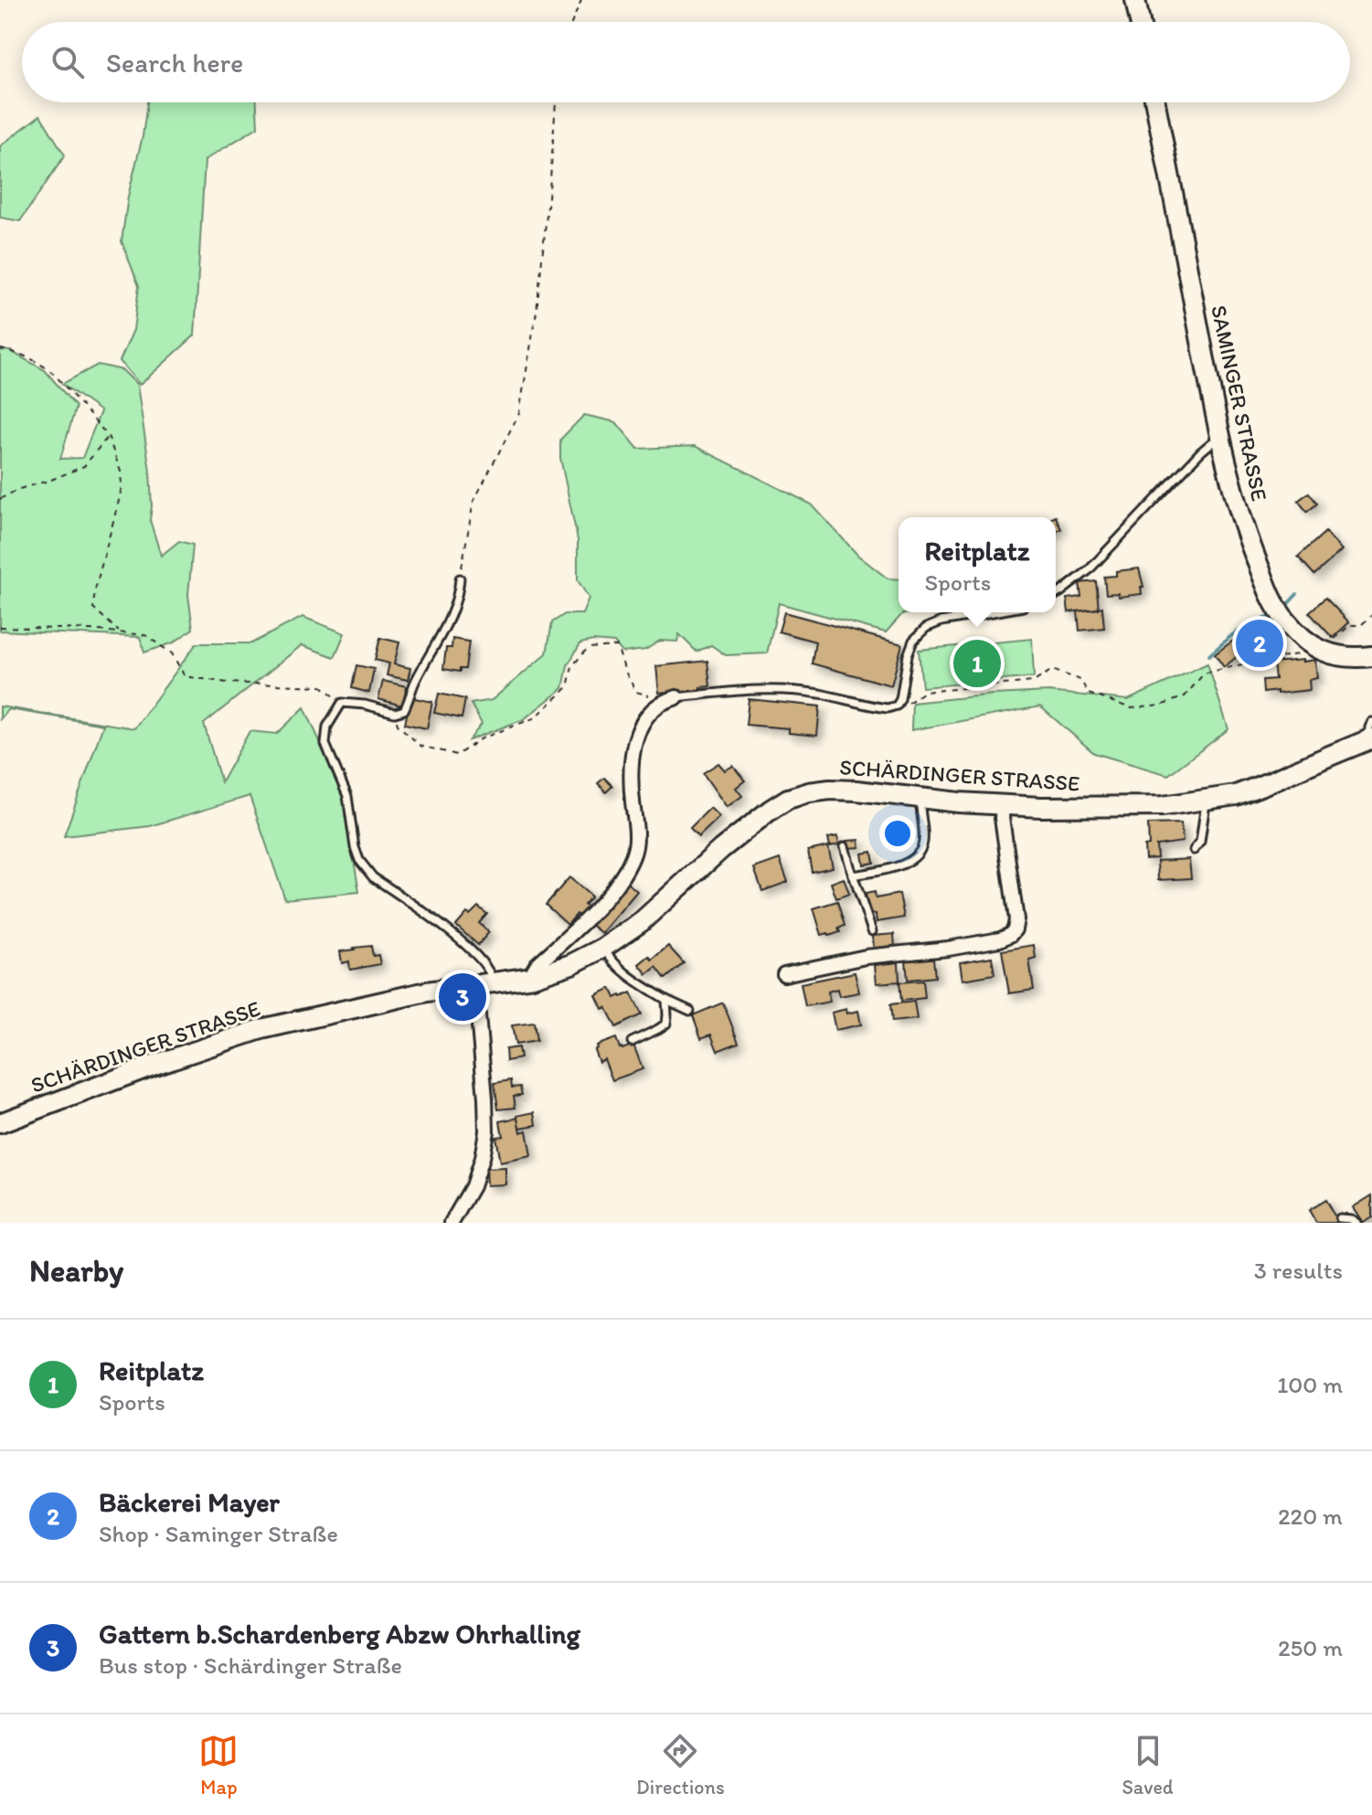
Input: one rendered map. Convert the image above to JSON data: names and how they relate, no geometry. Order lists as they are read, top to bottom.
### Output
{
  "streets": {
    "main road": ["SAMINGER STRASSE", "SCHÄRDINGER STRASSE"]
  },
  "page": {
    "search": "Search here",
    "popup": ["Reitplatz", "Sports"],
    "pins": ["2", "1", "3"],
    "heading": ["Nearby", "3 results"],
    "list": [
      {
        "mark": "1",
        "name": "Reitplatz",
        "note": "Sports",
        "value": "100 m"
      },
      {
        "mark": "2",
        "name": "Bäckerei Mayer",
        "note": "Shop · Saminger Straße",
        "value": "220 m"
      },
      {
        "mark": "3",
        "name": "Gattern b.Schardenberg Abzw Ohrhalling",
        "note": "Bus stop · Schärdinger Straße",
        "value": "250 m"
      }
    ],
    "nav": ["Map", "Directions", "Saved"]
  }
}
